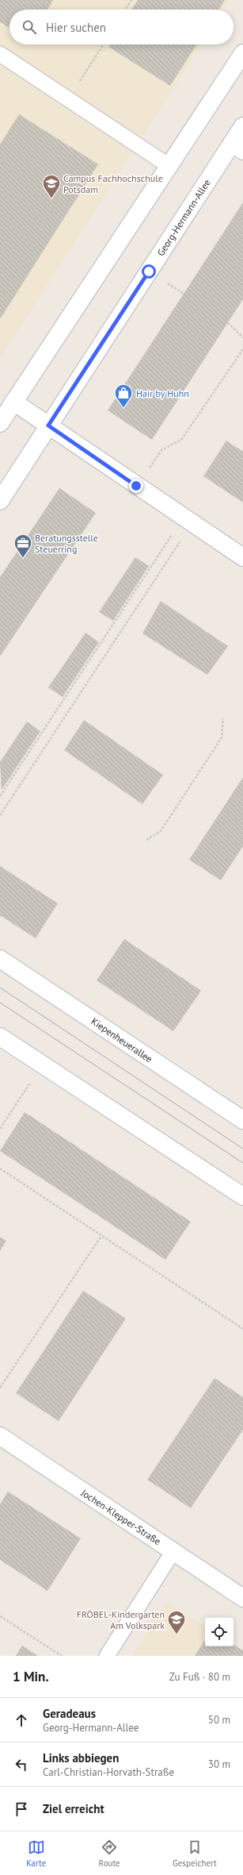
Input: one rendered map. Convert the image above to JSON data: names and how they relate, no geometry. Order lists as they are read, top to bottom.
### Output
{
  "streets": {
    "street": ["Georg-Hermann-Allee", "Kiepenheuerallee", "Jochen-Klepper-Straße"]
  },
  "places": {
    "school or university": ["Campus Fachhochschule Potsdam", "FRÖBEL-Kindergarten Am Volkspark"],
    "shop": ["Hair by Huhn"],
    "office": ["Beratungsstelle Steuerring"]
  },
  "page": {
    "search": "Hier suchen",
    "heading": ["1 Min.", "Zu Fuß · 80 m"],
    "list": [
      ["Geradeaus", "Georg-Hermann-Allee", "50 m"],
      ["Links abbiegen", "Carl-Christian-Horvath-Straße", "30 m"],
      "Ziel erreicht"
    ],
    "nav": ["Karte", "Route", "Gespeichert"]
  }
}
